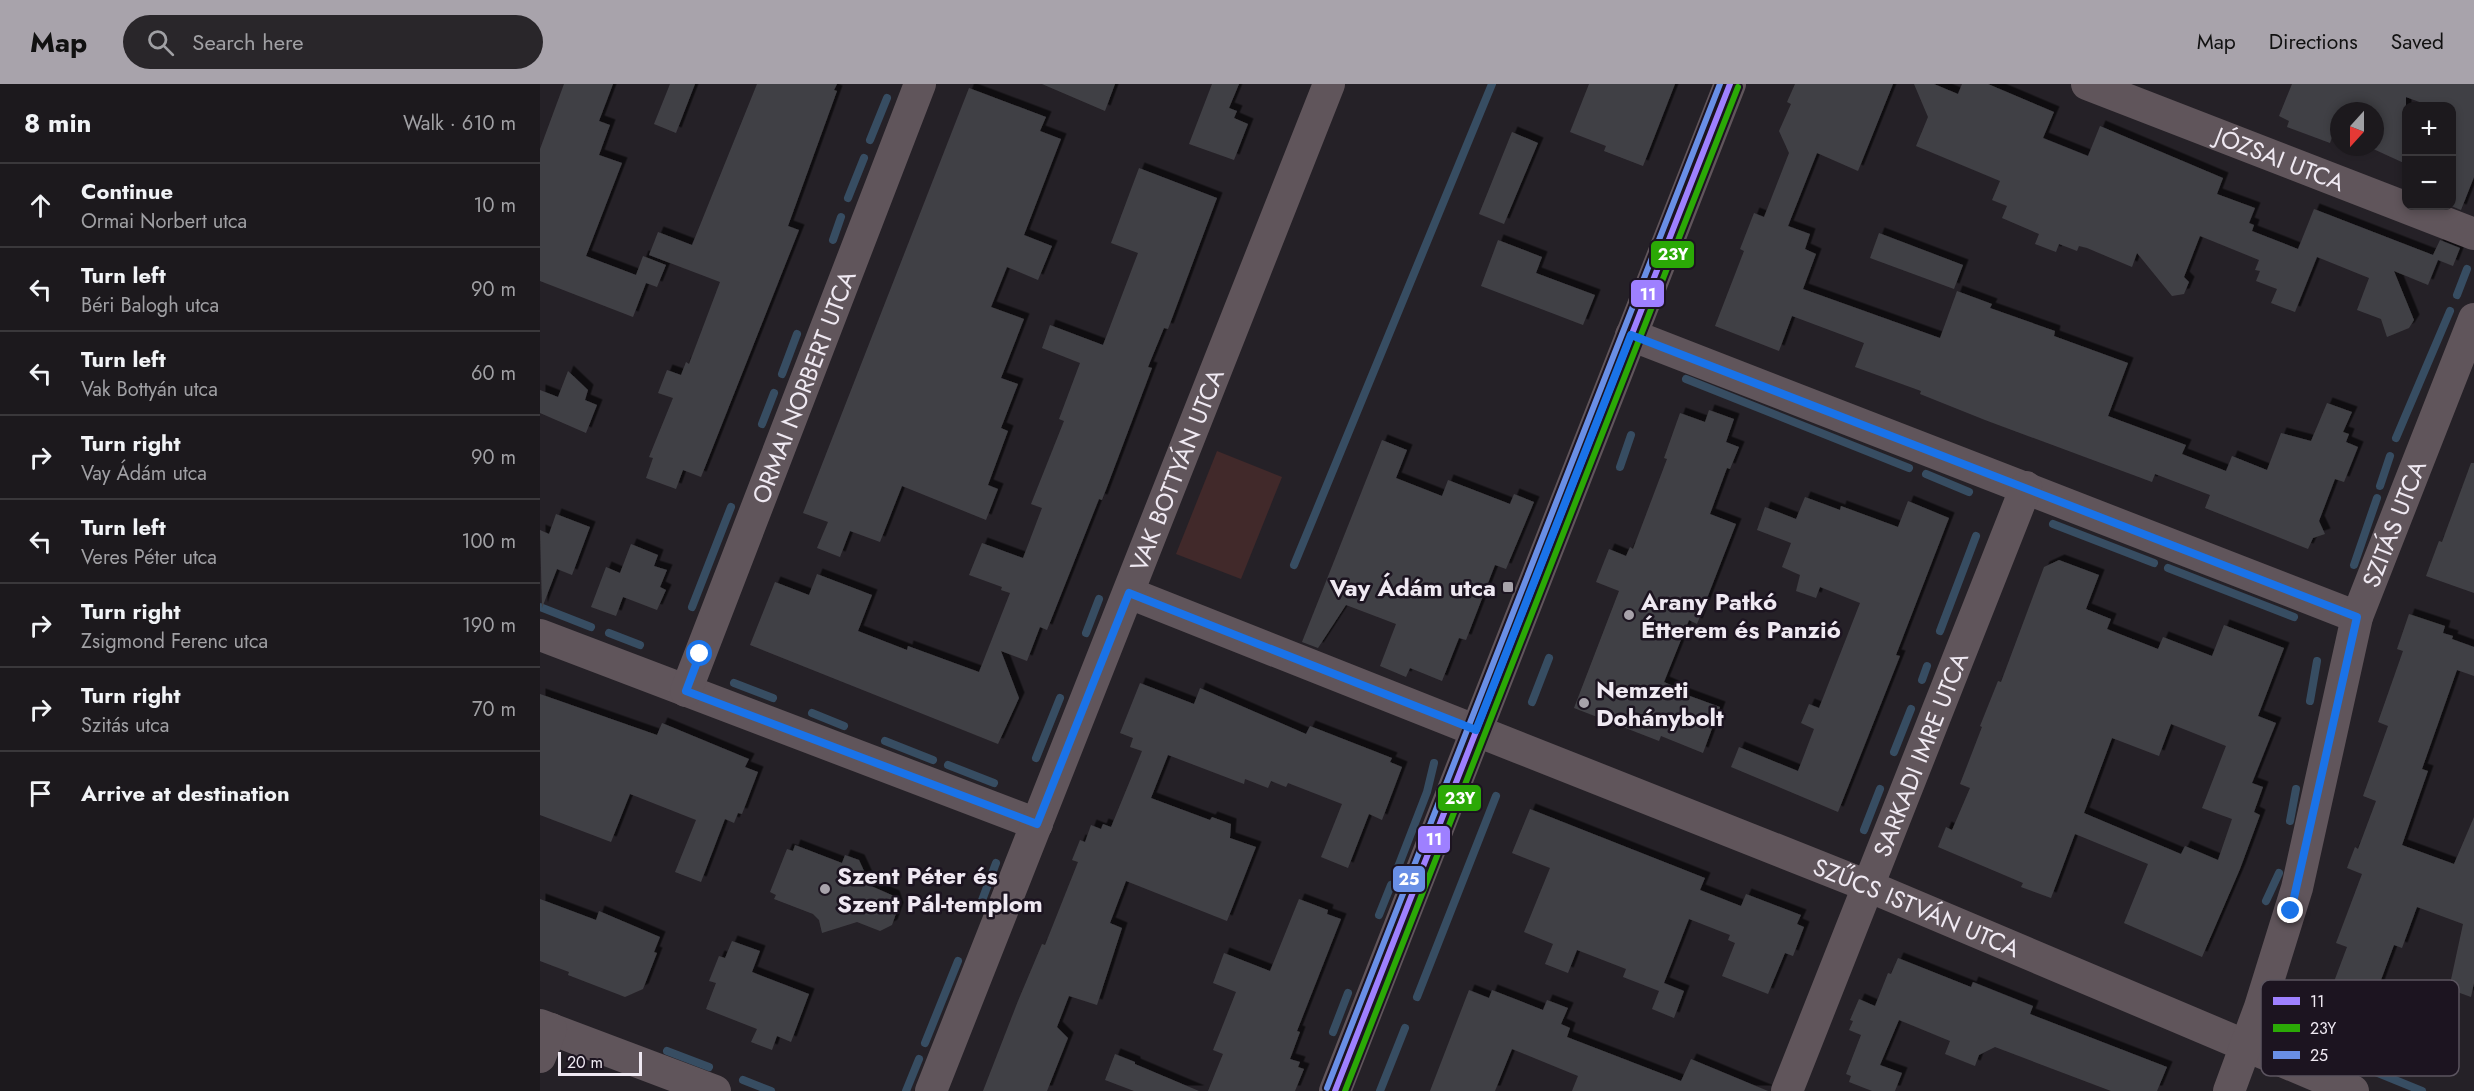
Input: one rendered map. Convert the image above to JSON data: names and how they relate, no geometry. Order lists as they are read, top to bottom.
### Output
{
  "streets": {
    "street": [
      "JÓZSAI UTCA",
      "ORMAI NORBERT UTCA",
      "VAK BOTTYÁN UTCA",
      "SZITÁS UTCA",
      "SARKADI IMRE UTCA",
      "SZŰCS ISTVÁN UTCA"
    ]
  },
  "crossings": [
    ["SZITÁS UTCA", "SZŰCS ISTVÁN UTCA"],
    ["SARKADI IMRE UTCA", "SZŰCS ISTVÁN UTCA"]
  ],
  "places": {
    "transit": ["Vay Ádám utca"],
    "other": ["Arany Patkó Étterem és Panzió", "Nemzeti Dohánybolt", "Szent Péter és Szent Pál-templom"]
  },
  "lines": ["transit line 11", "transit line 25", "transit line 23Y"],
  "legend": ["11", "23Y", "25"],
  "scale_bar": "20 m",
  "north": "bottom",
  "page": {
    "header": "Map",
    "search": "Search here",
    "nav": ["Map", "Directions", "Saved"],
    "heading": ["8 min", "Walk · 610 m"],
    "map_buttons": ["+", "−"],
    "list": [
      ["Continue", "Ormai Norbert utca", "10 m"],
      ["Turn left", "Béri Balogh utca", "90 m"],
      ["Turn left", "Vak Bottyán utca", "60 m"],
      ["Turn right", "Vay Ádám utca", "90 m"],
      ["Turn left", "Veres Péter utca", "100 m"],
      ["Turn right", "Zsigmond Ferenc utca", "190 m"],
      ["Turn right", "Szitás utca", "70 m"],
      "Arrive at destination"
    ],
    "scale": "20 m"
  }
}
